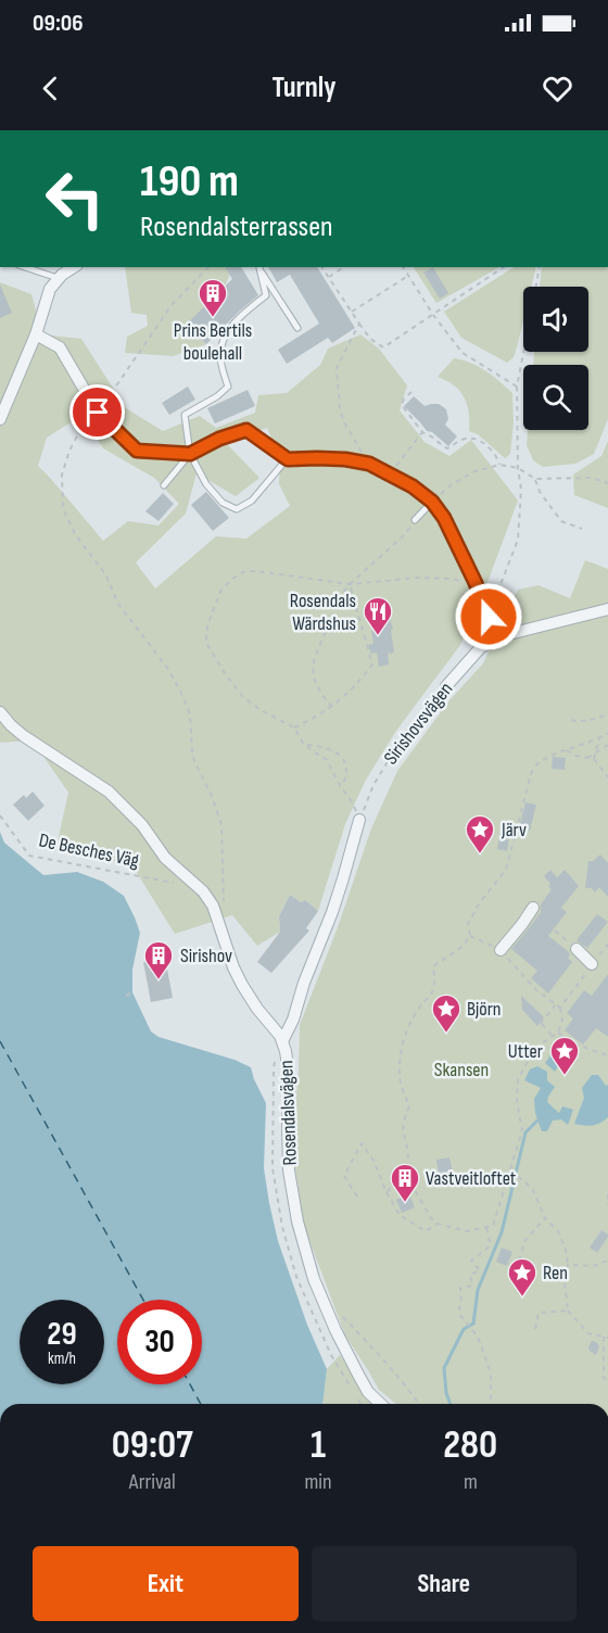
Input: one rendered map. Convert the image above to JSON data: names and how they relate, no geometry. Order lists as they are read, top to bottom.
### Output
{
  "streets": {
    "street": ["Sirishovsvägen", "Rosendalsvägen"],
    "path": ["De Besches Väg"]
  },
  "crossings": [
    ["De Besches Väg", "Rosendalsvägen"]
  ],
  "parks": ["Skansen"],
  "places": {
    "building": ["Prins Bertils boulehall", "Sirishov", "Vastveitloftet"],
    "restaurant": ["Rosendals Wärdshus"],
    "place": [
      "Järv",
      "Björn",
      "Utter",
      "Ren"
    ]
  },
  "page": {
    "status": "09:06",
    "header": "Turnly",
    "turn": ["190 m", "Rosendalsterrassen"],
    "speed": "29 km/h",
    "limit": "30",
    "eta": [
      "09:07",
      "Arrival",
      "1",
      "min",
      "280",
      "m"
    ],
    "buttons": ["Exit", "Share"]
  }
}
